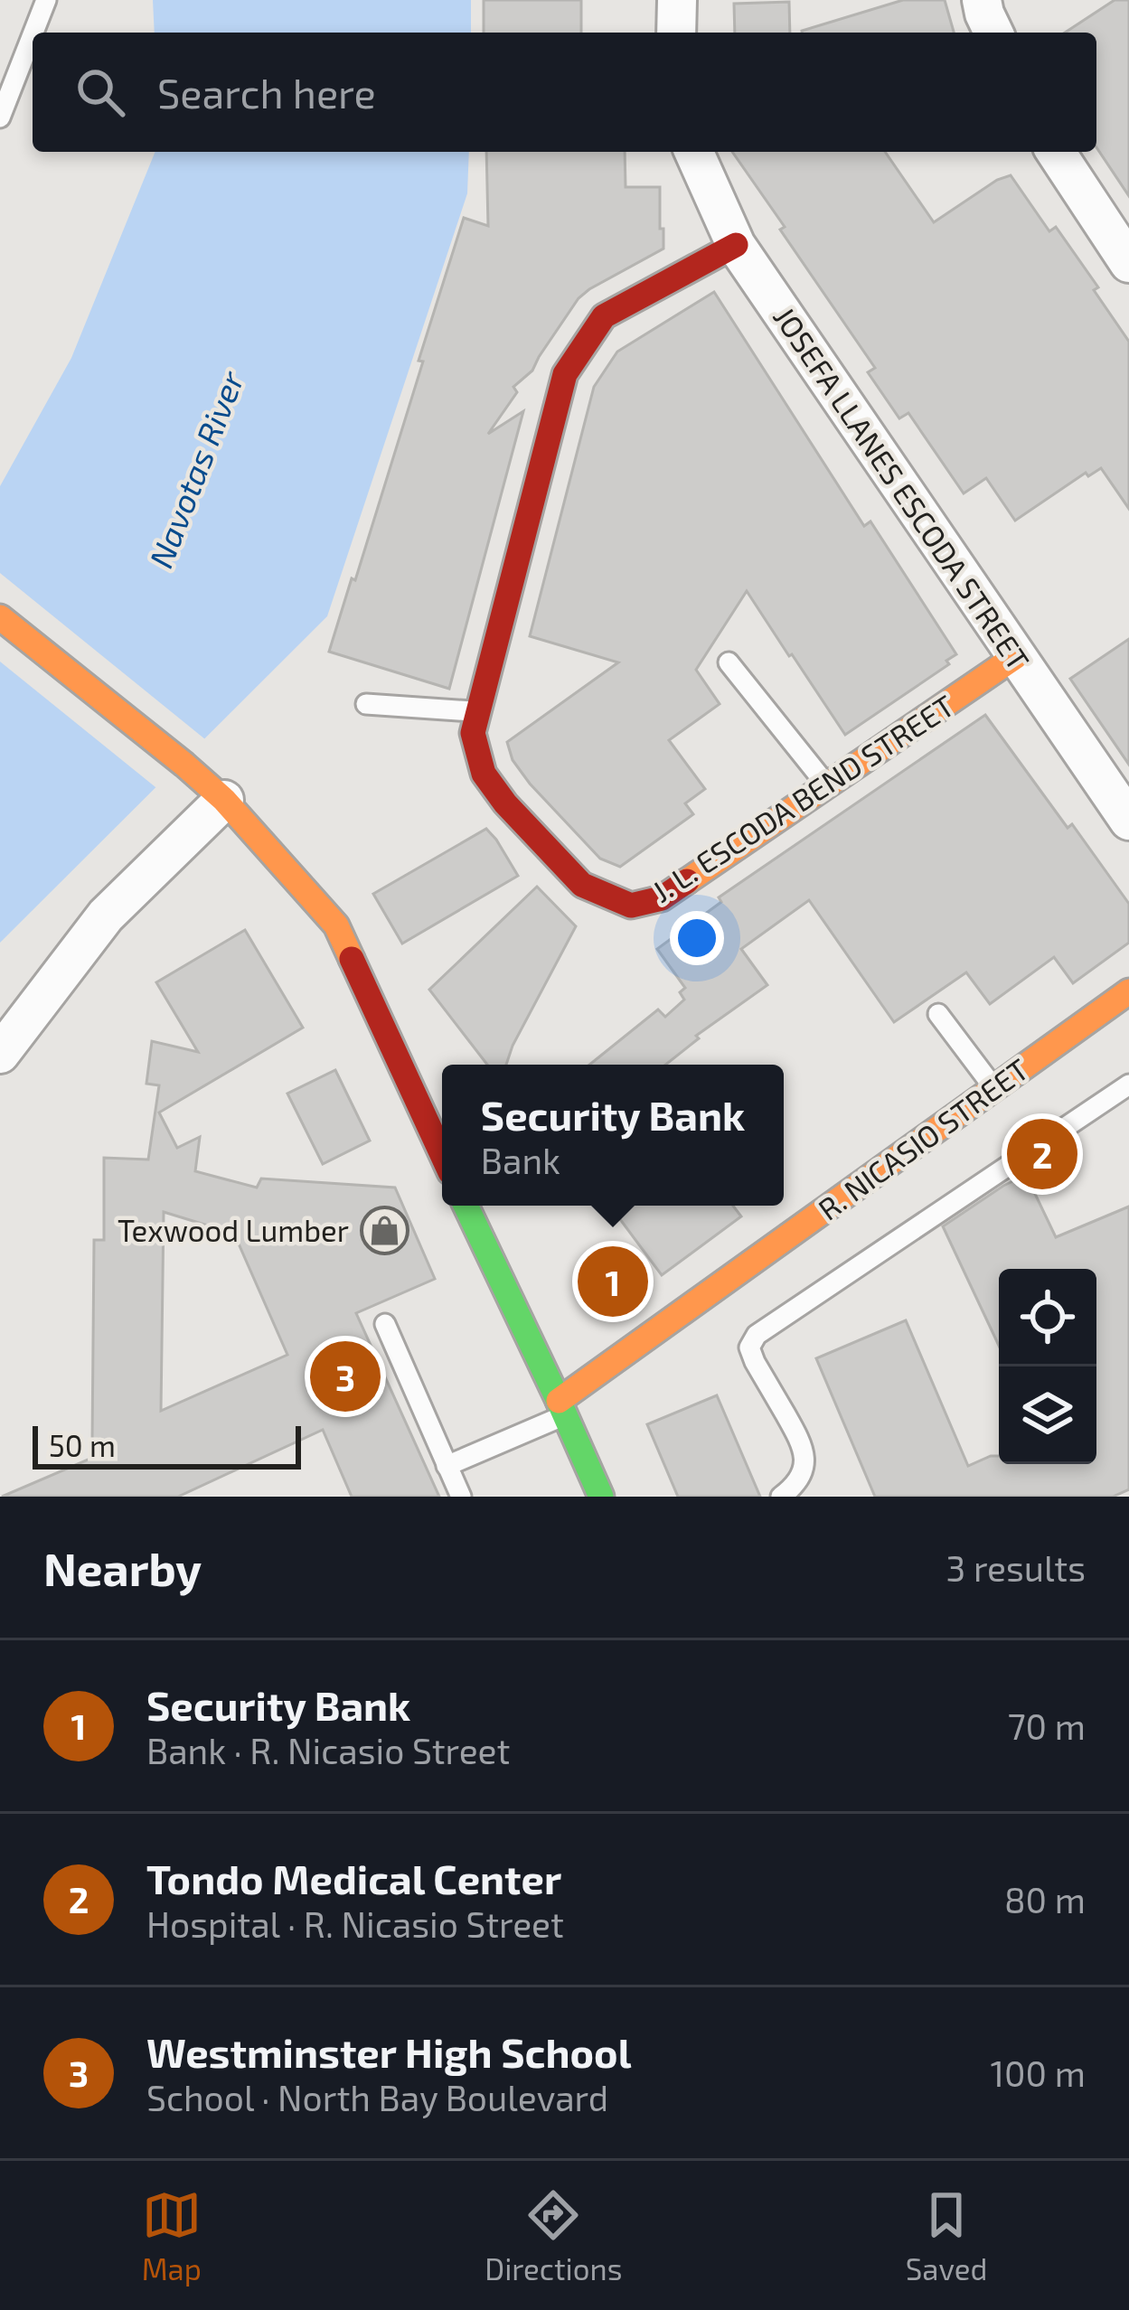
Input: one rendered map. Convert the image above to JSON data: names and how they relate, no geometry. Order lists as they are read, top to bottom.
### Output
{
  "streets": {
    "street": ["JOSEFA LLANES ESCODA STREET", "J. L. ESCODA BEND STREET", "R. NICASIO STREET"]
  },
  "crossings": [
    ["JOSEFA LLANES ESCODA STREET", "J. L. ESCODA BEND STREET"]
  ],
  "water": ["Navotas River"],
  "places": {
    "shop": ["Texwood Lumber"]
  },
  "scale_bar": "50 m",
  "page": {
    "search": "Search here",
    "popup": ["Security Bank", "Bank"],
    "pins": ["2", "1", "3"],
    "scale": "50 m",
    "heading": ["Nearby", "3 results"],
    "list": [
      {
        "mark": "1",
        "name": "Security Bank",
        "note": "Bank · R. Nicasio Street",
        "value": "70 m"
      },
      {
        "mark": "2",
        "name": "Tondo Medical Center",
        "note": "Hospital · R. Nicasio Street",
        "value": "80 m"
      },
      {
        "mark": "3",
        "name": "Westminster High School",
        "note": "School · North Bay Boulevard",
        "value": "100 m"
      }
    ],
    "nav": ["Map", "Directions", "Saved"]
  }
}
